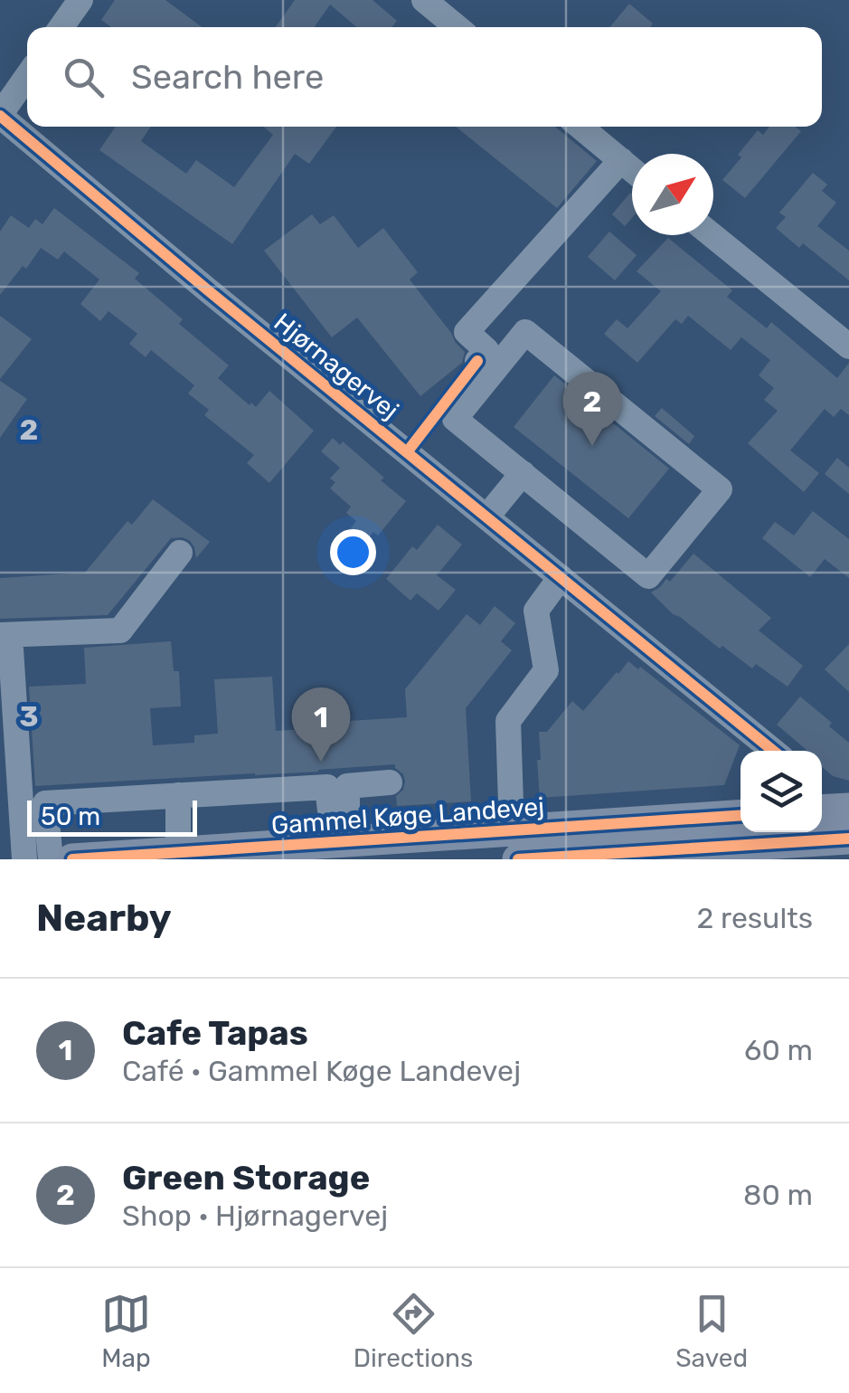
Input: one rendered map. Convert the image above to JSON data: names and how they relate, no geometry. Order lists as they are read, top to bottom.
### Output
{
  "streets": {
    "main road": ["Gammel Køge Landevej"],
    "street": ["Hjørnagervej"]
  },
  "crossings": [
    ["Hjørnagervej", "Gammel Køge Landevej"]
  ],
  "scale_bar": "50 m",
  "north": "top right",
  "page": {
    "search": "Search here",
    "pins": ["2", "1"],
    "scale": "50 m",
    "heading": ["Nearby", "2 results"],
    "list": [
      {
        "mark": "1",
        "name": "Cafe Tapas",
        "note": "Café · Gammel Køge Landevej",
        "value": "60 m"
      },
      {
        "mark": "2",
        "name": "Green Storage",
        "note": "Shop · Hjørnagervej",
        "value": "80 m"
      }
    ],
    "nav": ["Map", "Directions", "Saved"]
  },
  "grid": {
    "rows": ["2", "3"]
  }
}
